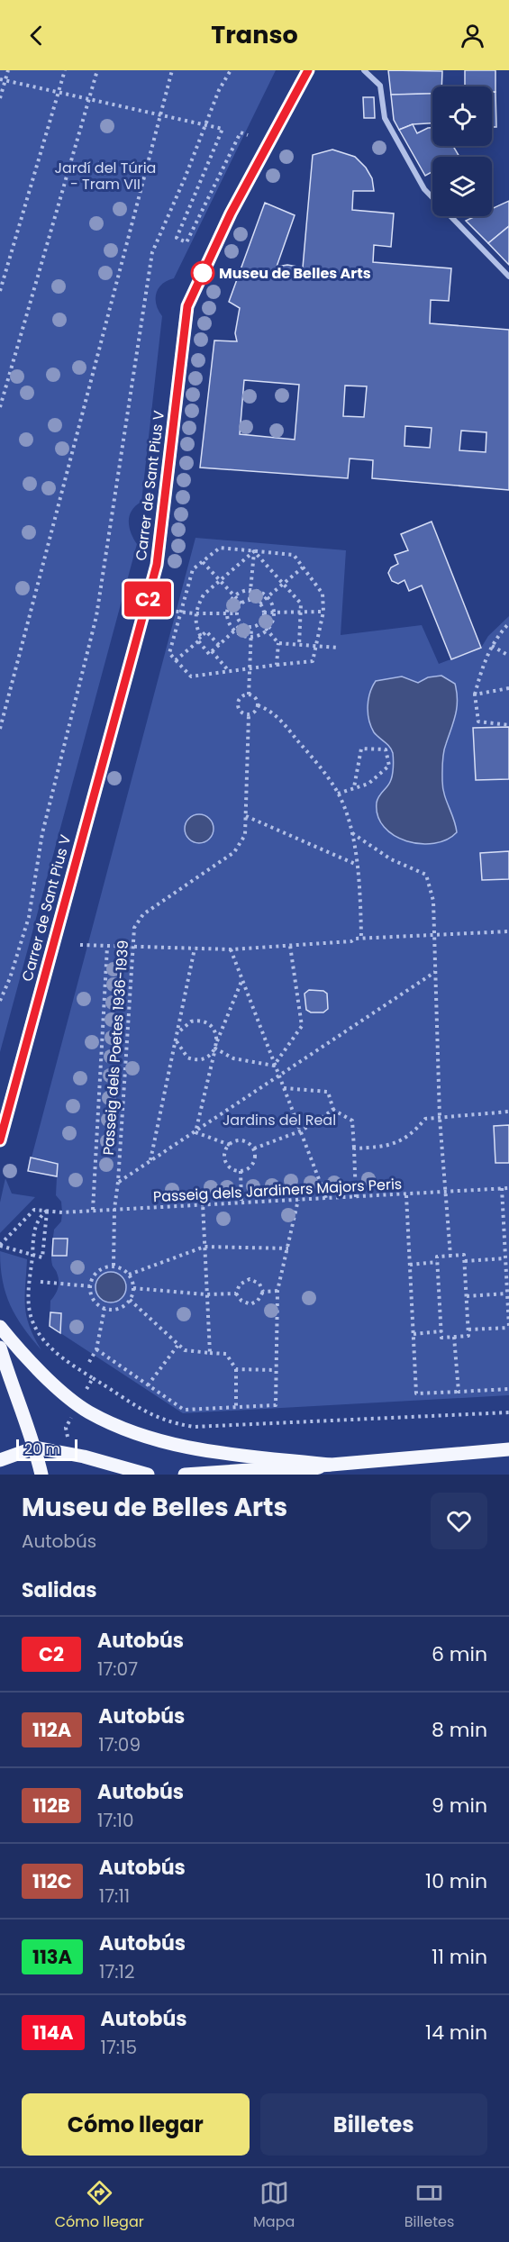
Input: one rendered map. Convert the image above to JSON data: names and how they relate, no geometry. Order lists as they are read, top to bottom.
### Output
{
  "streets": {
    "main road": ["Carrer de Sant Pius V"],
    "path": ["Passeig dels Poetes 1936-1939", "Passeig dels Jardiners Majors Peris"]
  },
  "crossings": [
    ["Passeig dels Poetes 1936-1939", "Passeig dels Jardiners Majors Peris"]
  ],
  "parks": ["Jardí del Túria - Tram VII", "Jardins del Real"],
  "places": ["Museu de Belles Arts"],
  "lines": ["bus line C2"],
  "scale_bar": "20 m",
  "page": {
    "header": "Transo",
    "on_map": "C2",
    "scale": "20 m",
    "heading": [
      ["Museu de Belles Arts", "Autobús"],
      "Salidas"
    ],
    "list": [
      {
        "mark": "C2",
        "name": "Autobús",
        "note": "17:07",
        "value": "6 min"
      },
      {
        "mark": "112A",
        "name": "Autobús",
        "note": "17:09",
        "value": "8 min"
      },
      {
        "mark": "112B",
        "name": "Autobús",
        "note": "17:10",
        "value": "9 min"
      },
      {
        "mark": "112C",
        "name": "Autobús",
        "note": "17:11",
        "value": "10 min"
      },
      {
        "mark": "113A",
        "name": "Autobús",
        "note": "17:12",
        "value": "11 min"
      },
      {
        "mark": "114A",
        "name": "Autobús",
        "note": "17:15",
        "value": "14 min"
      }
    ],
    "buttons": ["Cómo llegar", "Billetes"],
    "tabs": ["Cómo llegar", "Mapa", "Billetes"]
  }
}
